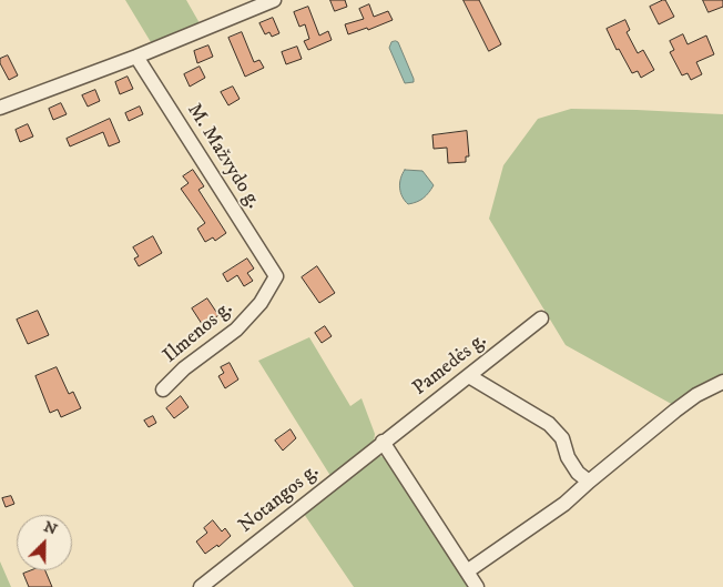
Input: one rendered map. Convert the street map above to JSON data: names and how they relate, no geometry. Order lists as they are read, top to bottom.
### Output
{
  "streets": {
    "street": [
      "M. Mažvydo g.",
      "Ilmenos g.",
      "Pamedės g.",
      "Notangos g."
    ]
  },
  "crossings": [
    ["M. Mažvydo g.", "Ilmenos g."],
    ["Pamedės g.", "Notangos g."]
  ],
  "north": "top right"
}
